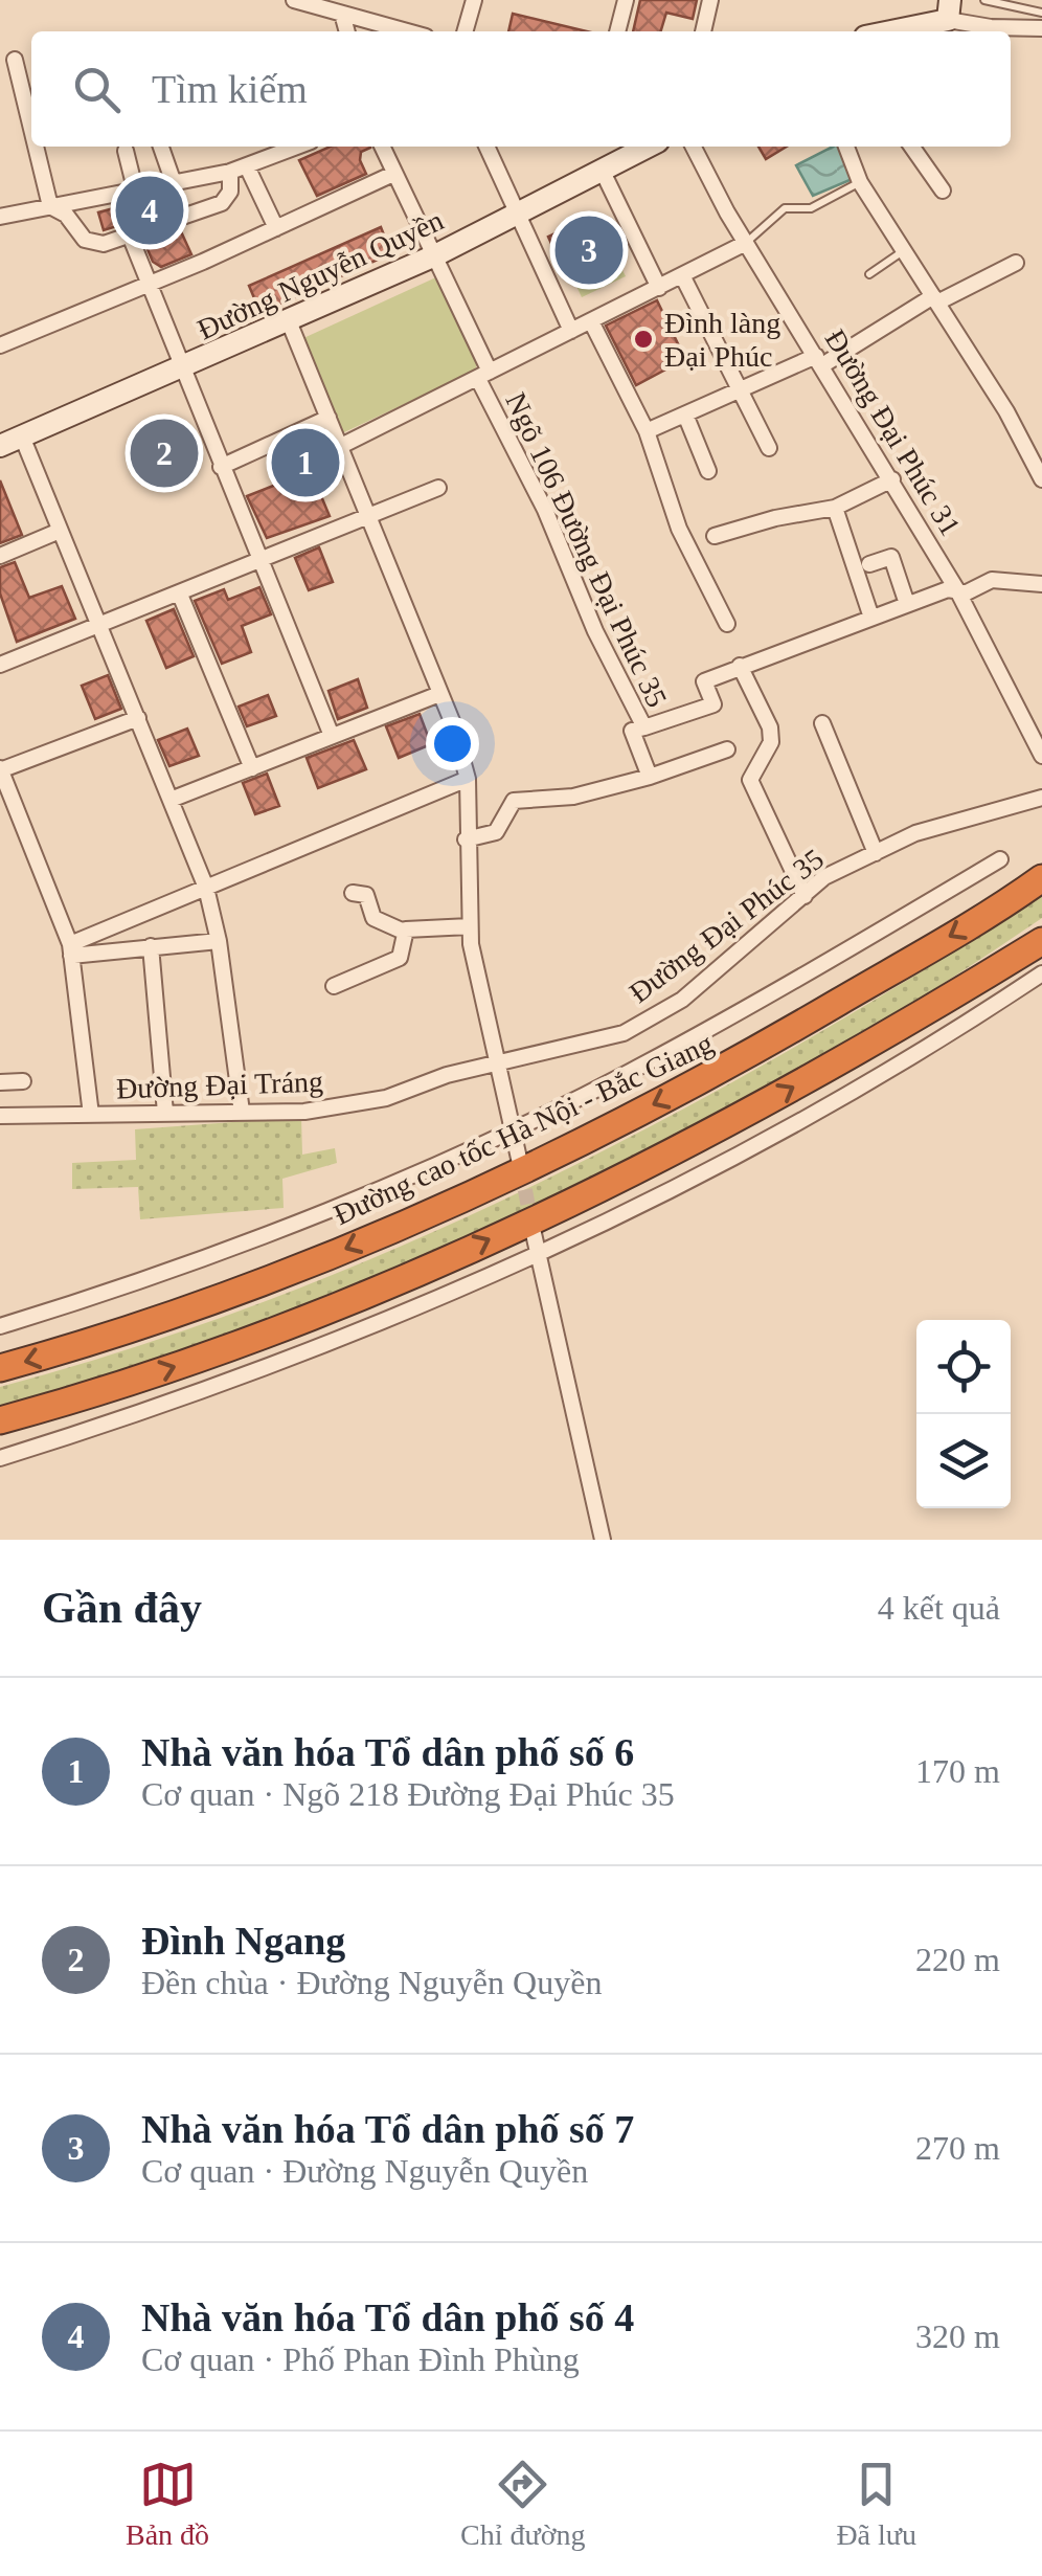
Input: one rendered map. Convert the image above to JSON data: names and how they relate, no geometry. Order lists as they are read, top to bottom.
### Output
{
  "streets": {
    "highway": ["Đường cao tốc Hà Nội - Bắc Giang"],
    "street": [
      "Đường Nguyễn Quyền",
      "Đường Đại Phúc 31",
      "Ngõ 106 Đường Đại Phúc 35",
      "Đường Đại Phúc 35",
      "Đường Đại Tráng"
    ]
  },
  "crossings": [
    ["Đường Nguyễn Quyền", "Ngõ 106 Đường Đại Phúc 35"],
    ["Đường Đại Phúc 35", "Đường Đại Tráng"]
  ],
  "places": ["Đình làng Đại Phúc"],
  "page": {
    "search": "Tìm kiếm",
    "pins": [
      "4",
      "3",
      "2",
      "1"
    ],
    "heading": ["Gần đây", "4 kết quả"],
    "list": [
      {
        "mark": "1",
        "name": "Nhà văn hóa Tổ dân phố số 6",
        "note": "Cơ quan · Ngõ 218 Đường Đại Phúc 35",
        "value": "170 m"
      },
      {
        "mark": "2",
        "name": "Đình Ngang",
        "note": "Đền chùa · Đường Nguyễn Quyền",
        "value": "220 m"
      },
      {
        "mark": "3",
        "name": "Nhà văn hóa Tổ dân phố số 7",
        "note": "Cơ quan · Đường Nguyễn Quyền",
        "value": "270 m"
      },
      {
        "mark": "4",
        "name": "Nhà văn hóa Tổ dân phố số 4",
        "note": "Cơ quan · Phố Phan Đình Phùng",
        "value": "320 m"
      }
    ],
    "nav": ["Bản đồ", "Chỉ đường", "Đã lưu"]
  }
}
